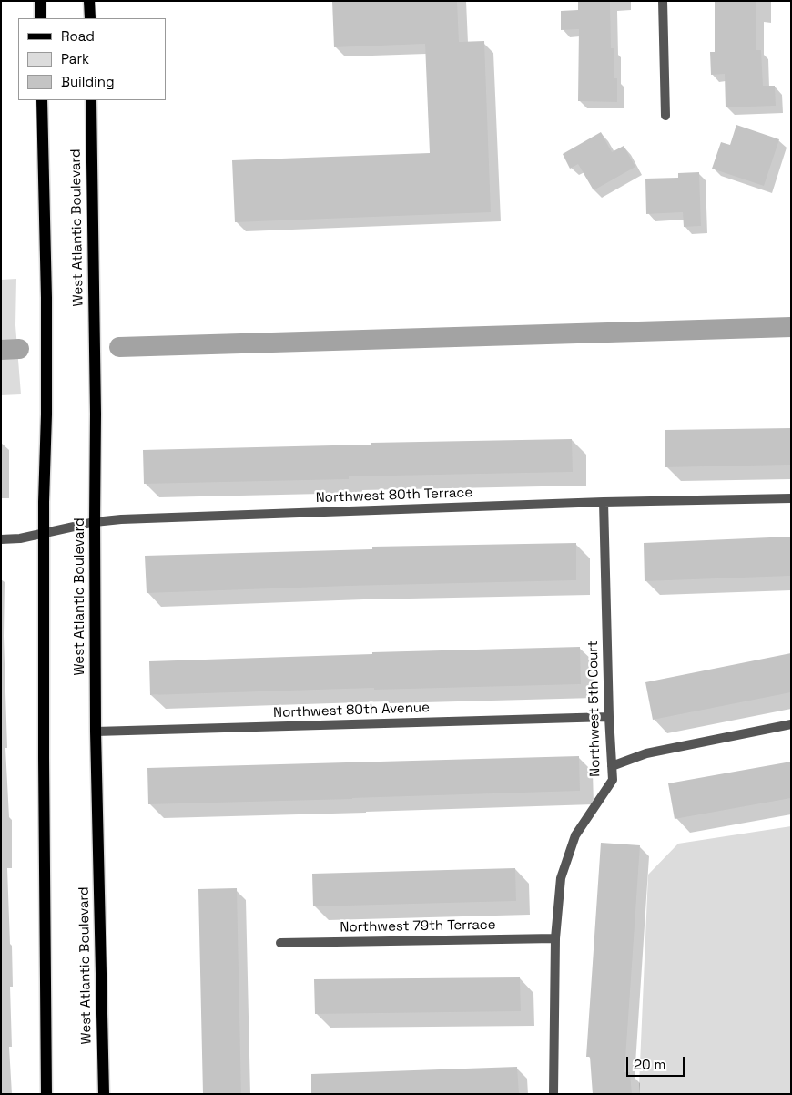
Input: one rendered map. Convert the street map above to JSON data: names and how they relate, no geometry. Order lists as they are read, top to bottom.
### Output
{
  "streets": {
    "main road": ["West Atlantic Boulevard"],
    "street": [
      "Northwest 80th Terrace",
      "Northwest 5th Court",
      "Northwest 80th Avenue",
      "Northwest 79th Terrace"
    ]
  },
  "crossings": [
    ["West Atlantic Boulevard", "Northwest 80th Terrace"],
    ["West Atlantic Boulevard", "Northwest 80th Avenue"],
    ["Northwest 80th Terrace", "Northwest 5th Court"],
    ["Northwest 5th Court", "Northwest 80th Avenue"],
    ["Northwest 5th Court", "Northwest 79th Terrace"]
  ],
  "legend": ["Road", "Park", "Building"],
  "scale_bar": "20 m"
}
